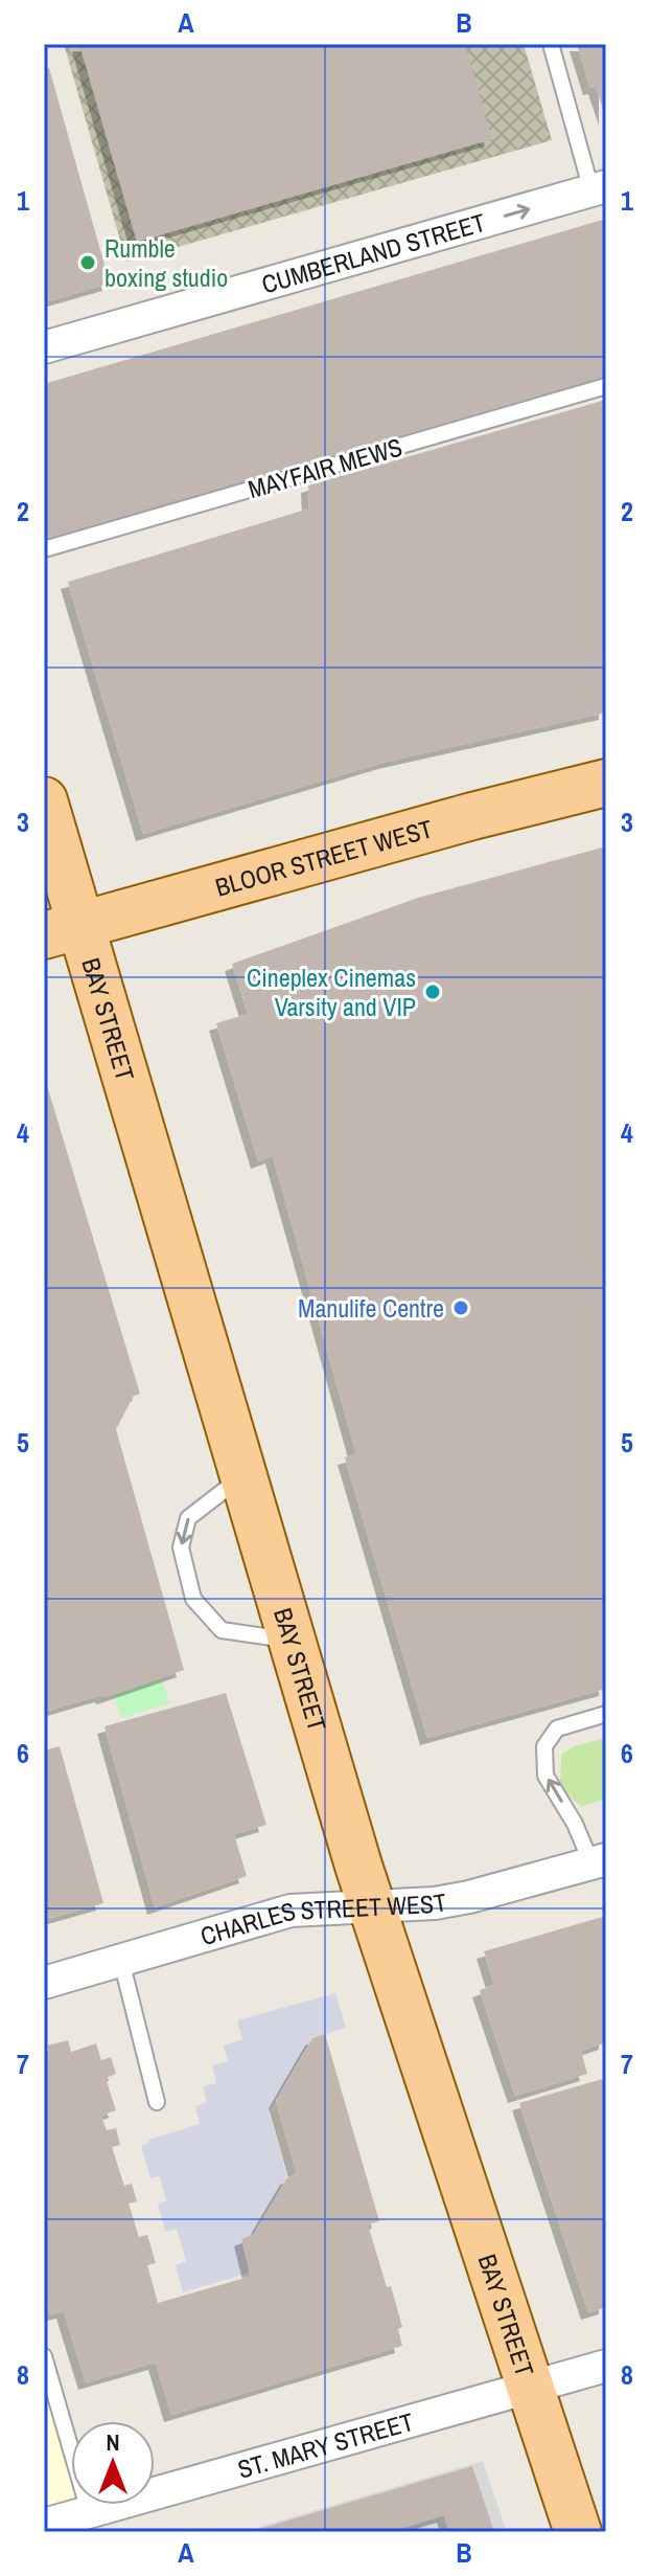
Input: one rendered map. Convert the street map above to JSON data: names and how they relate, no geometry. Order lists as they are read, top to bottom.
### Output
{
  "streets": {
    "main road": ["BLOOR STREET WEST", "BAY STREET"],
    "street": ["CUMBERLAND STREET", "CHARLES STREET WEST", "ST. MARY STREET"],
    "lane": ["MAYFAIR MEWS"]
  },
  "crossings": [
    ["BLOOR STREET WEST", "BAY STREET"],
    ["BAY STREET", "CHARLES STREET WEST"],
    ["BAY STREET", "ST. MARY STREET"]
  ],
  "one_way": ["CUMBERLAND STREET"],
  "places": ["Rumble boxing studio", "Cineplex Cinemas Varsity and VIP", "Manulife Centre"],
  "north": "top",
  "grid": {
    "columns": ["A", "B"],
    "rows": [
      "1",
      "2",
      "3",
      "4",
      "5",
      "6",
      "7",
      "8"
    ]
  }
}
